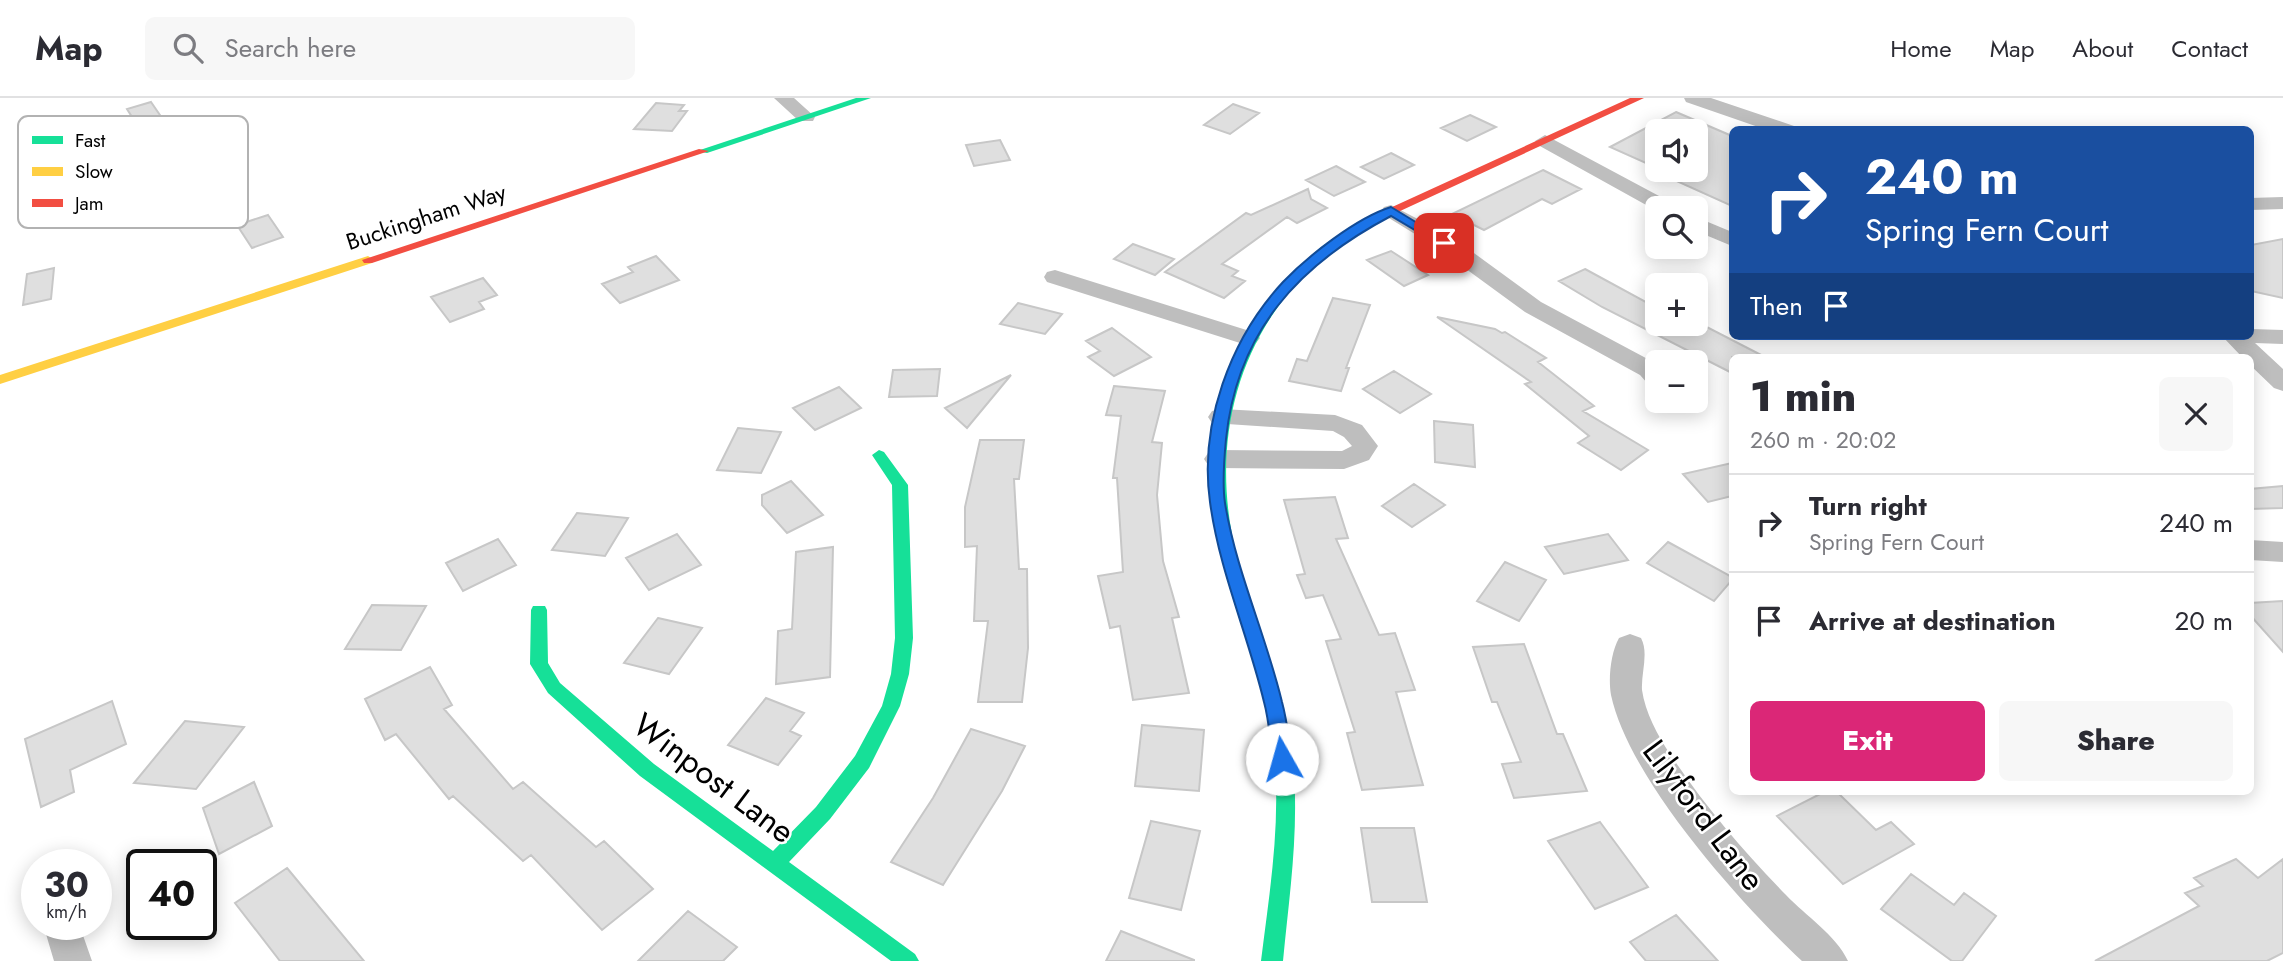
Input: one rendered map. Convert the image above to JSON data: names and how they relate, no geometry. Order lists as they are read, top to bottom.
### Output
{
  "streets": {
    "street": ["Buckingham Way", "Winpost Lane", "Lilyford Lane"]
  },
  "legend": ["Fast", "Slow", "Jam"],
  "page": {
    "header": "Map",
    "search": "Search here",
    "nav": [
      "Home",
      "Map",
      "About",
      "Contact"
    ],
    "map_buttons": ["+", "−"],
    "turn": ["240 m", "Spring Fern Court"],
    "then": "Then",
    "heading": ["1 min", "260 m · 20:02"],
    "list": [
      {
        "name": "Turn right",
        "note": "Spring Fern Court",
        "value": "240 m"
      },
      {
        "name": "Arrive at destination",
        "value": "20 m"
      }
    ],
    "buttons": ["Exit", "Share"],
    "speed": "30 km/h",
    "limit": "40"
  }
}
